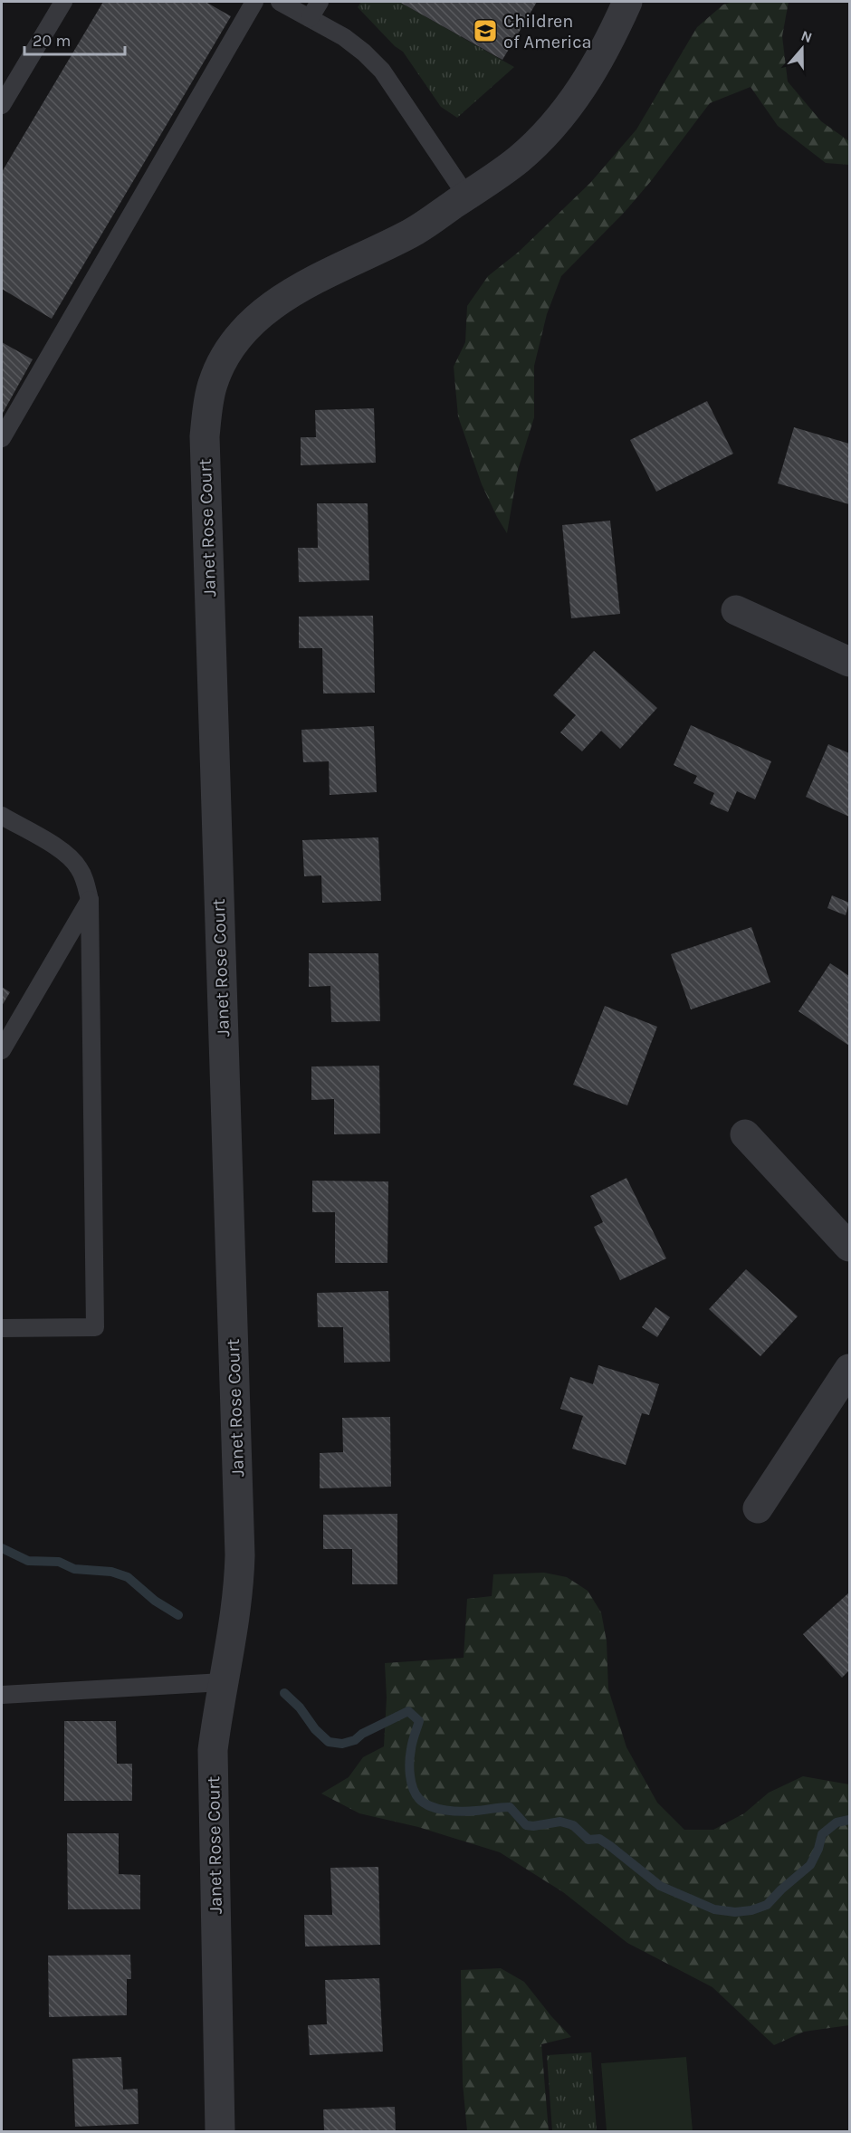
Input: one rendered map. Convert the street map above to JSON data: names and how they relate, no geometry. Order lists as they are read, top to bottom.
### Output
{
  "streets": {
    "street": ["Janet Rose Court"]
  },
  "places": {
    "school or university": ["Children of America"]
  },
  "scale_bar": "20 m",
  "north": "top"
}
